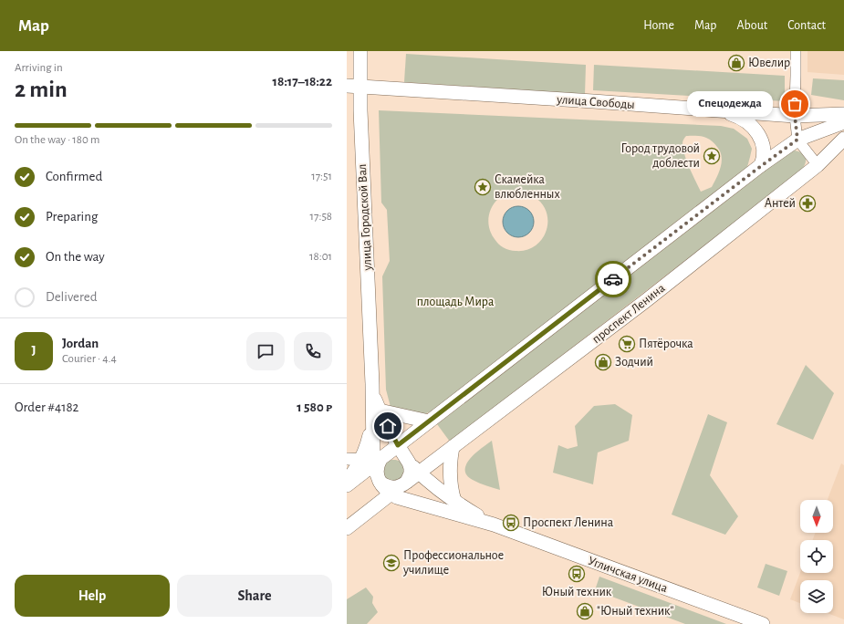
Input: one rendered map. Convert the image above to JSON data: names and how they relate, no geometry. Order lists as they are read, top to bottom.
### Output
{
  "streets": {
    "main road": [
      "улица Свободы",
      "улица Городской Вал",
      "проспект Ленина",
      "Угличская улица"
    ]
  },
  "crossings": [
    ["улица Свободы", "улица Городской Вал"],
    ["улица Городской Вал", "проспект Ленина"],
    ["улица Городской Вал", "Угличская улица"],
    ["проспект Ленина", "Угличская улица"]
  ],
  "parks": ["площадь Мира"],
  "places": {
    "shop": ["Ювелир", "Зодчий", "\"Юный техник\""],
    "other": ["Спецодежда"],
    "place": ["Город трудовой доблести", "Скамейка влюбленных"],
    "pharmacy": ["Антей"],
    "supermarket": ["Пятёрочка"],
    "bus stop": ["Проспект Ленина", "Юный техник"],
    "school or university": ["Профессиональное училище"]
  },
  "north": "bottom",
  "page": {
    "header": "Map",
    "nav": [
      "Home",
      "Map",
      "About",
      "Contact"
    ],
    "heading": ["2 min", "Arriving in", "18:17–18:22"],
    "panel": [
      "Jordan",
      "Courier · 4.4",
      "Order #4182",
      "1 580 ₽"
    ],
    "bubble": "Спецодежда",
    "bar": "On the way · 180 m",
    "list": [
      ["Confirmed", "17:51"],
      ["Preparing", "17:58"],
      ["On the way", "18:01"],
      "Delivered"
    ],
    "round": "J",
    "buttons": ["Help", "Share"]
  }
}
